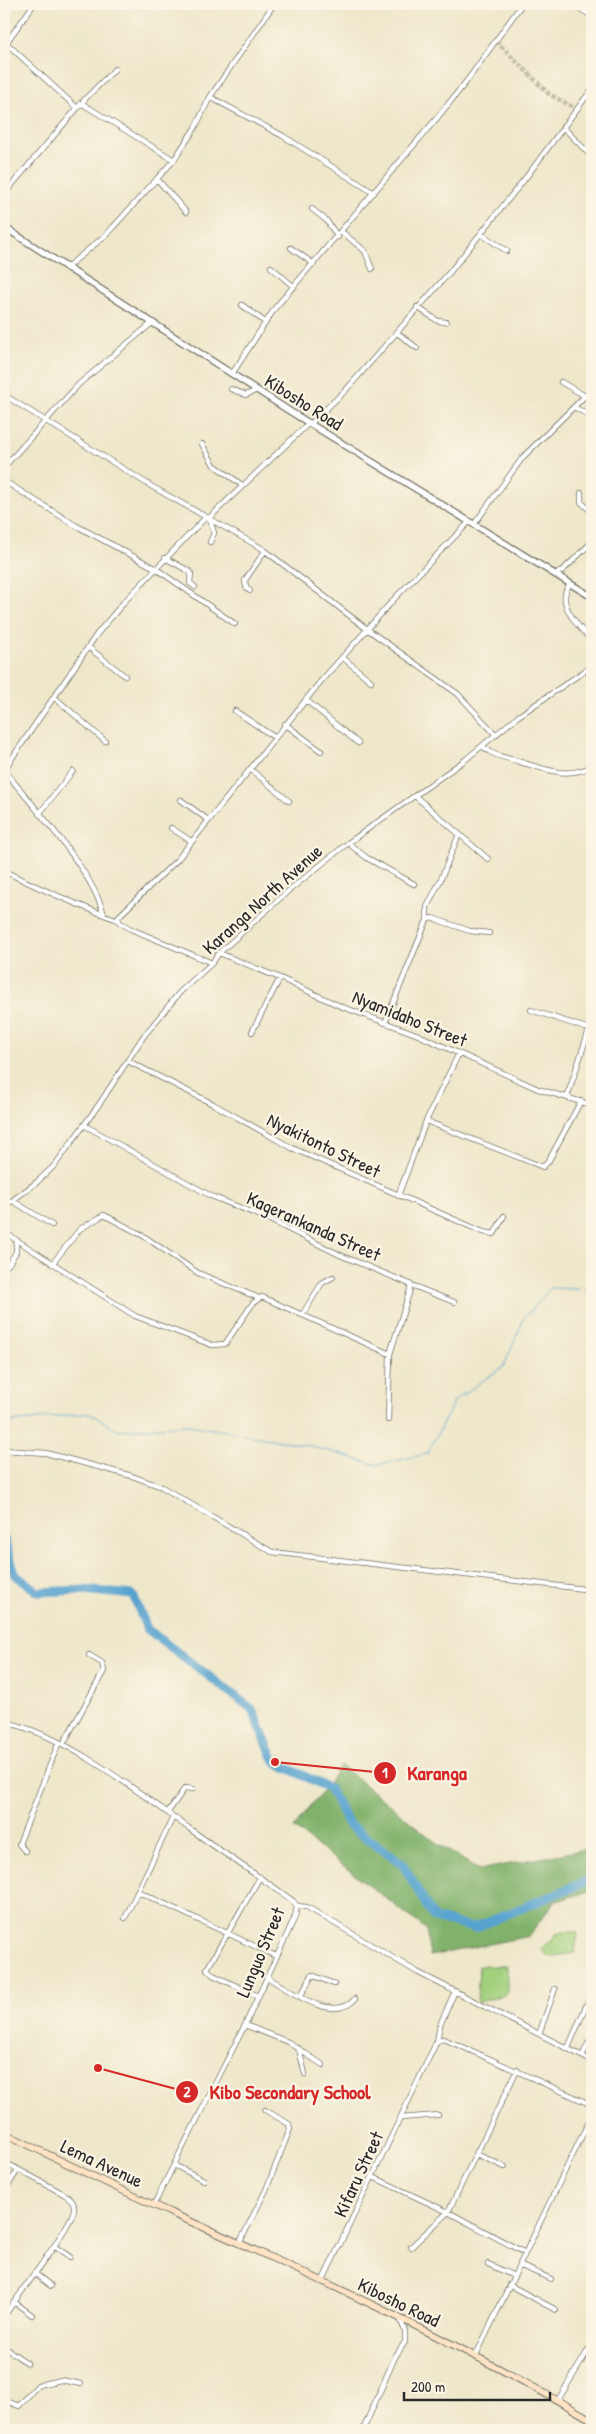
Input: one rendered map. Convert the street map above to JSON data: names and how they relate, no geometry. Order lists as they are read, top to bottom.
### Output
{
  "streets": {
    "main road": ["Kibosho Road", "Lema Avenue"],
    "street": [
      "Karanga North Avenue",
      "Nyamidaho Street",
      "Nyakitonto Street",
      "Kagerankanda Street",
      "Lunguo Street",
      "Kifaru Street"
    ]
  },
  "crossings": [
    ["Kibosho Road", "Lema Avenue"],
    ["Kibosho Road", "Kifaru Street"],
    ["Karanga North Avenue", "Nyamidaho Street"],
    ["Karanga North Avenue", "Nyakitonto Street"],
    ["Karanga North Avenue", "Kagerankanda Street"],
    ["Lunguo Street", "Lema Avenue"]
  ],
  "places": ["Karanga", "Kibo Secondary School"],
  "scale_bar": "200 m"
}
